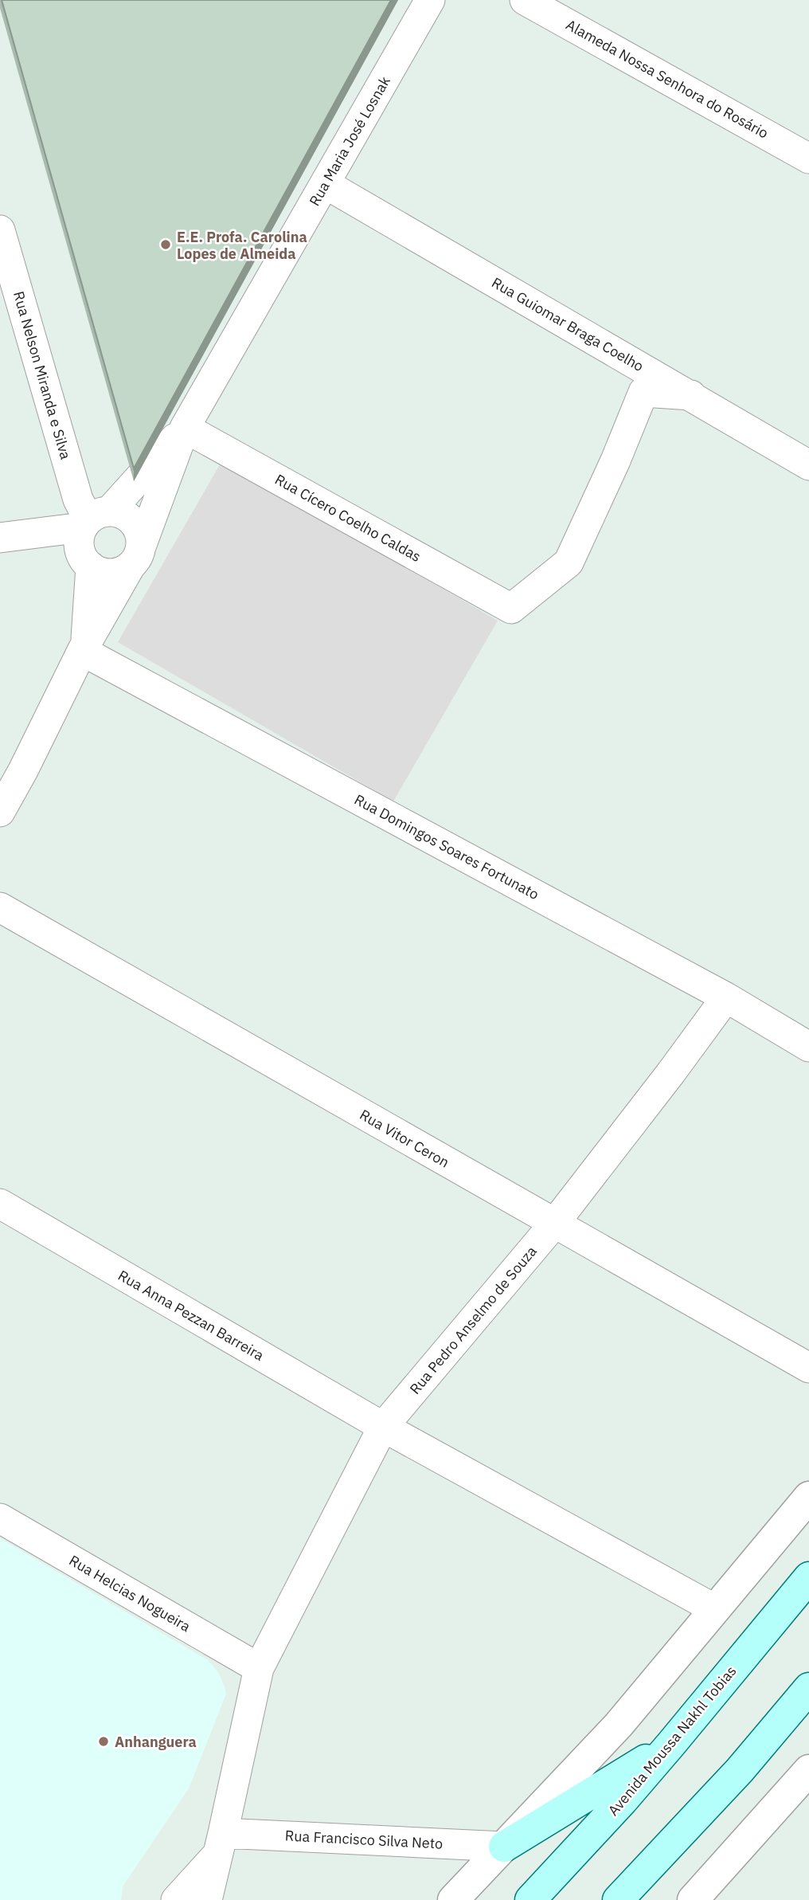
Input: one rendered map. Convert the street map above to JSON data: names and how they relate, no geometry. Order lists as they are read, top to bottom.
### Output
{
  "streets": {
    "main road": ["Avenida Moussa Nakhl Tobias"],
    "street": [
      "Alameda Nossa Senhora do Rosário",
      "Rua Maria José Losnak",
      "Rua Guiomar Braga Coelho",
      "Rua Nelson Miranda e Silva",
      "Rua Cícero Coelho Caldas",
      "Rua Domingos Soares Fortunato",
      "Rua Vitor Ceron",
      "Rua Anna Pezzan Barreira",
      "Rua Pedro Anselmo de Souza",
      "Rua Helcias Nogueira",
      "Rua Francisco Silva Neto"
    ]
  },
  "crossings": [
    ["Rua Maria José Losnak", "Rua Guiomar Braga Coelho"],
    ["Rua Maria José Losnak", "Rua Cícero Coelho Caldas"],
    ["Rua Guiomar Braga Coelho", "Rua Cícero Coelho Caldas"],
    ["Rua Domingos Soares Fortunato", "Rua Pedro Anselmo de Souza"],
    ["Rua Vitor Ceron", "Rua Pedro Anselmo de Souza"],
    ["Rua Anna Pezzan Barreira", "Rua Pedro Anselmo de Souza"],
    ["Rua Pedro Anselmo de Souza", "Rua Helcias Nogueira"],
    ["Rua Pedro Anselmo de Souza", "Rua Francisco Silva Neto"]
  ],
  "places": ["E.E. Profa. Carolina Lopes de Almeida", "Anhanguera"]
}
